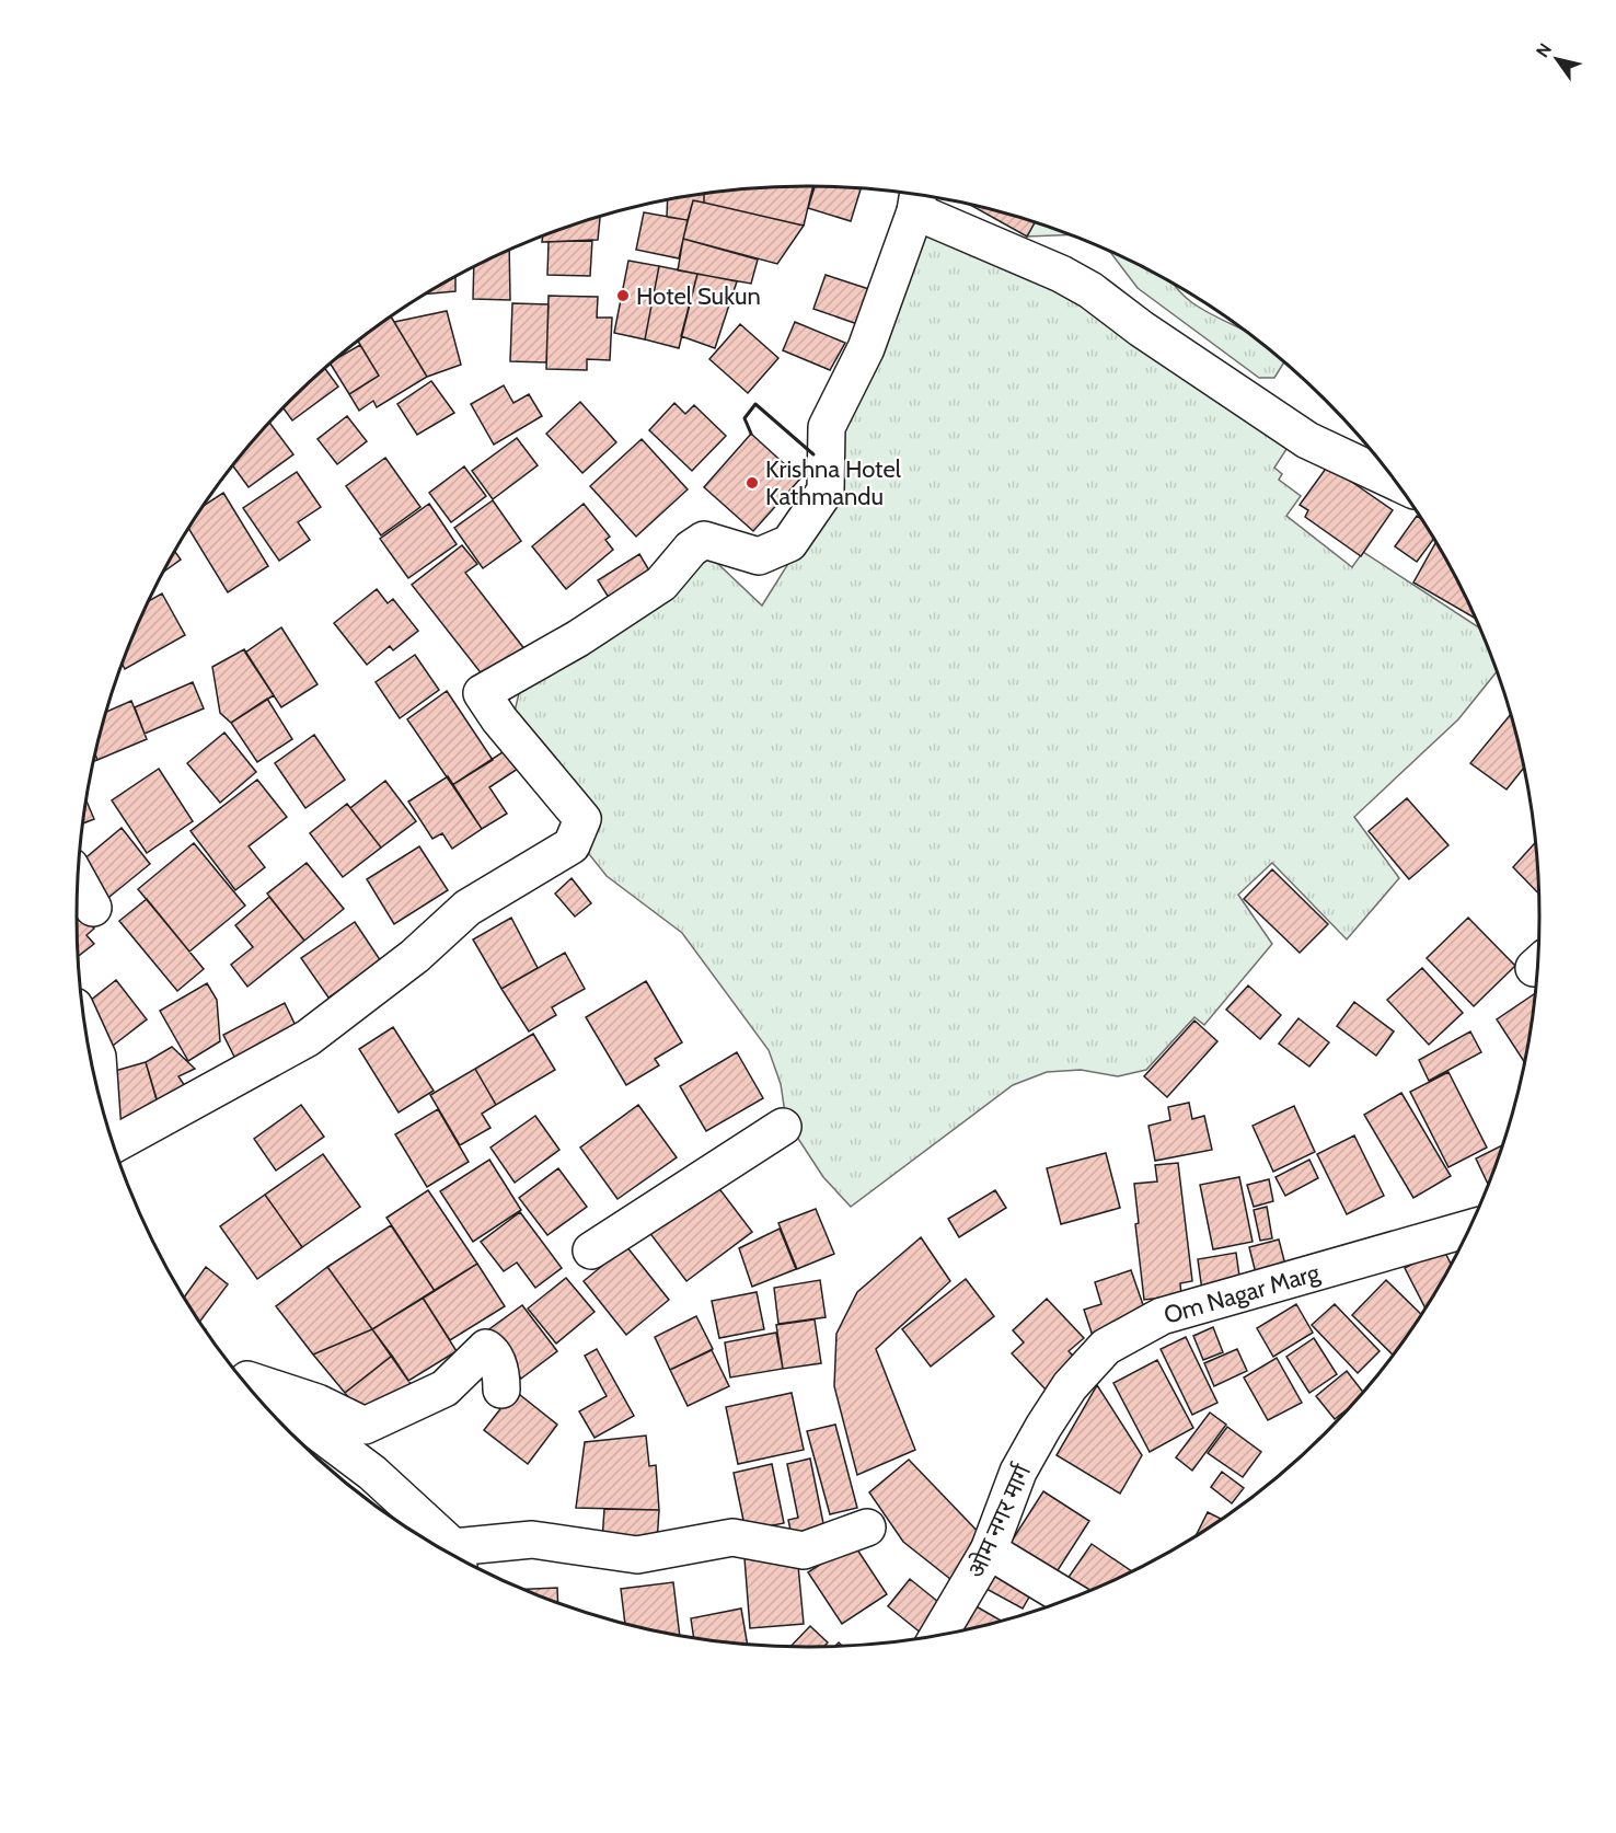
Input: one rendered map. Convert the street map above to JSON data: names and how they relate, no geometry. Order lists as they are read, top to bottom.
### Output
{
  "streets": {
    "street": ["Om Nagar Marg", "ओम नगर मार्ग"]
  },
  "crossings": [
    ["Om Nagar Marg", "ओम नगर मार्ग"]
  ],
  "places": ["Hotel Sukun", "Krishna Hotel Kathmandu"],
  "north": "top left"
}
